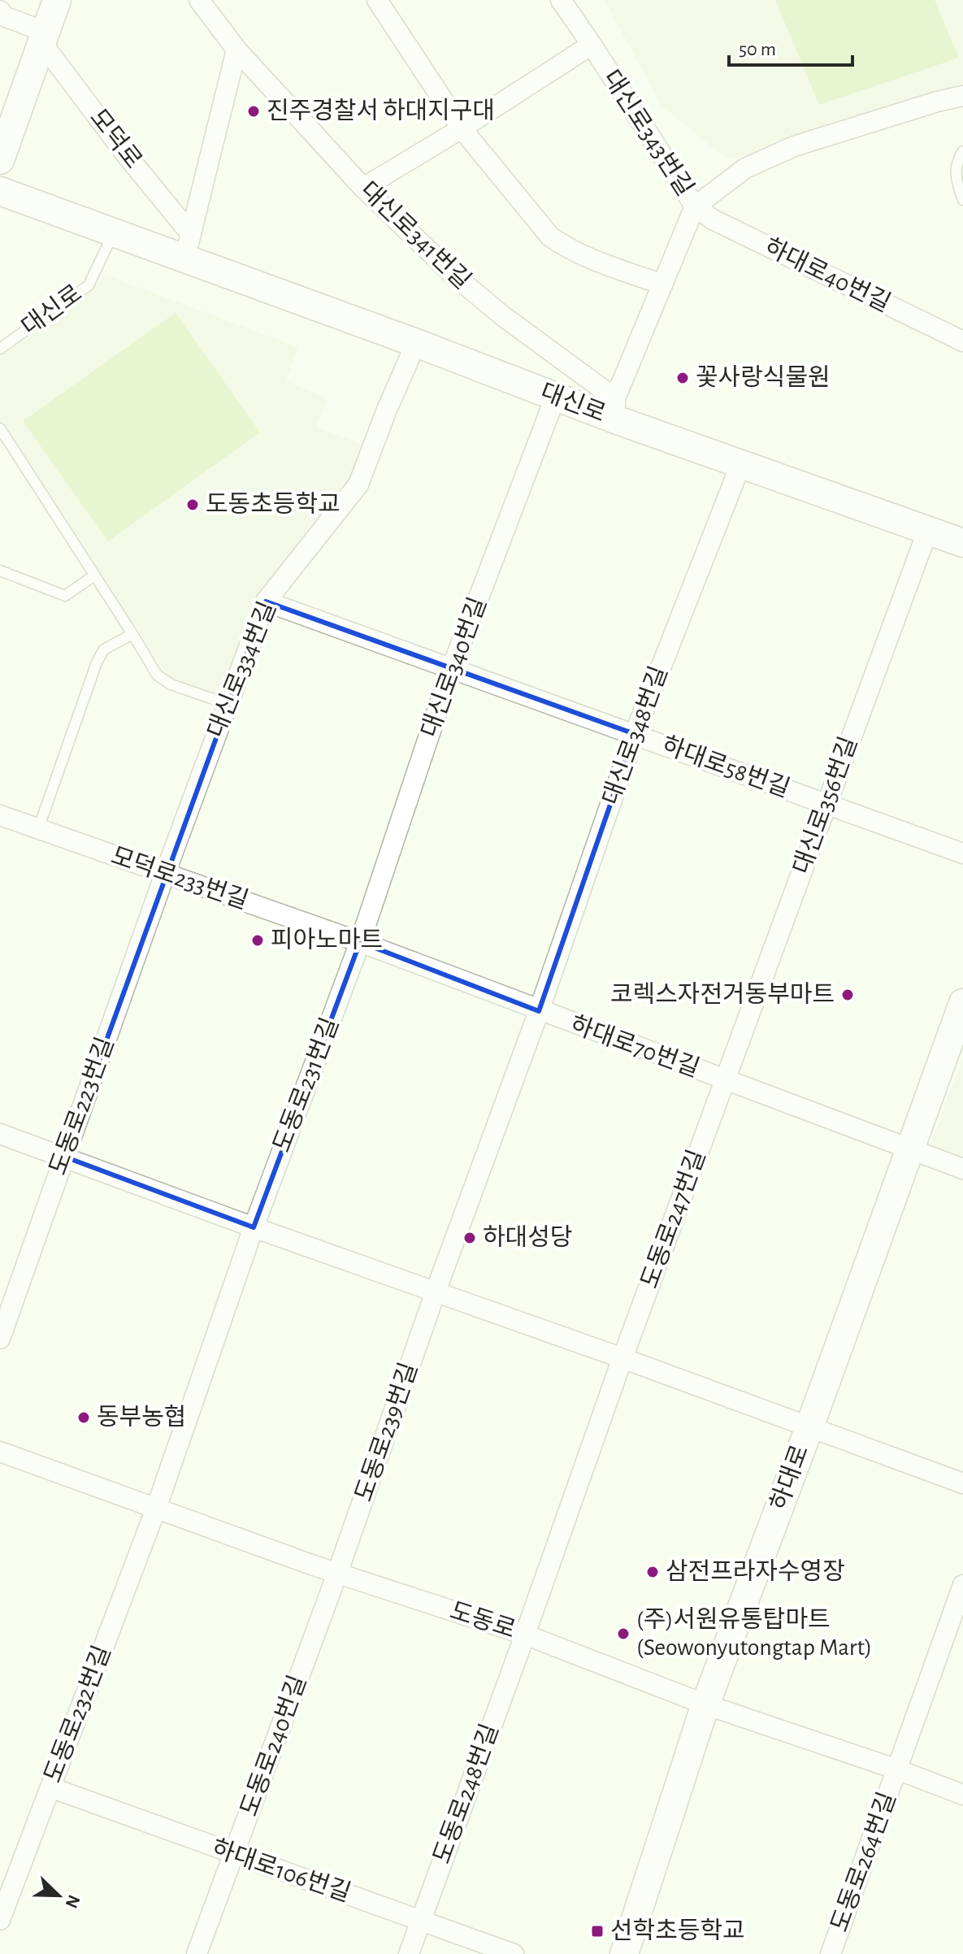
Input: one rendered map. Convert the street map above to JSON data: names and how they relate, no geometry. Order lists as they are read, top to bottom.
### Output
{
  "streets": {
    "street": [
      "대신로343번길",
      "모덕로",
      "대신로341번길",
      "하대로40번길",
      "대신로",
      "대신로340번길",
      "대신로334번길",
      "대신로348번길",
      "하대로58번길",
      "대신로356번길",
      "모덕로233번길",
      "하대로70번길",
      "도동로231번길",
      "도동로223번길",
      "도동로247번길",
      "도동로239번길",
      "하대로",
      "도동로",
      "도동로232번길",
      "도동로240번길",
      "도동로248번길",
      "도동로264번길",
      "하대로106번길"
    ]
  },
  "crossings": [
    ["대신로343번길", "대신로341번길"],
    ["대신로343번길", "하대로40번길"],
    ["대신로343번길", "대신로"],
    ["모덕로", "대신로"],
    ["대신로341번길", "대신로"],
    ["대신로", "대신로340번길"],
    ["대신로", "대신로334번길"],
    ["대신로", "대신로348번길"],
    ["대신로", "대신로356번길"],
    ["대신로340번길", "하대로58번길"],
    ["대신로340번길", "모덕로233번길"],
    ["대신로340번길", "하대로70번길"],
    ["대신로340번길", "도동로231번길"],
    ["대신로334번길", "하대로58번길"],
    ["대신로334번길", "모덕로233번길"],
    ["대신로334번길", "도동로223번길"],
    ["대신로348번길", "하대로58번길"],
    ["대신로348번길", "하대로70번길"],
    ["대신로348번길", "도동로239번길"],
    ["하대로58번길", "대신로356번길"],
    ["대신로356번길", "하대로70번길"],
    ["대신로356번길", "도동로247번길"],
    ["모덕로233번길", "하대로70번길"],
    ["모덕로233번길", "도동로231번길"],
    ["모덕로233번길", "도동로223번길"],
    ["하대로70번길", "도동로231번길"],
    ["하대로70번길", "도동로247번길"],
    ["하대로70번길", "도동로239번길"],
    ["하대로70번길", "하대로"],
    ["도동로231번길", "도동로"],
    ["도동로231번길", "도동로232번길"],
    ["도동로247번길", "도동로"],
    ["도동로247번길", "도동로248번길"],
    ["도동로239번길", "도동로"],
    ["도동로239번길", "도동로240번길"],
    ["하대로", "도동로"],
    ["도동로", "도동로232번길"],
    ["도동로", "도동로240번길"],
    ["도동로", "도동로248번길"],
    ["도동로", "도동로264번길"],
    ["도동로232번길", "하대로106번길"],
    ["도동로240번길", "하대로106번길"],
    ["도동로248번길", "하대로106번길"]
  ],
  "places": {
    "other": [
      "진주경찰서 하대지구대",
      "꽃사랑식물원",
      "도동초등학교",
      "피아노마트",
      "코렉스자전거동부마트",
      "하대성당",
      "동부농협",
      "삼전프라자수영장",
      "(주)서원유통탑마트 (Seowonyutongtap Mart)"
    ],
    "transit": ["선학초등학교"]
  },
  "scale_bar": "50 m",
  "north": "bottom right"
}
